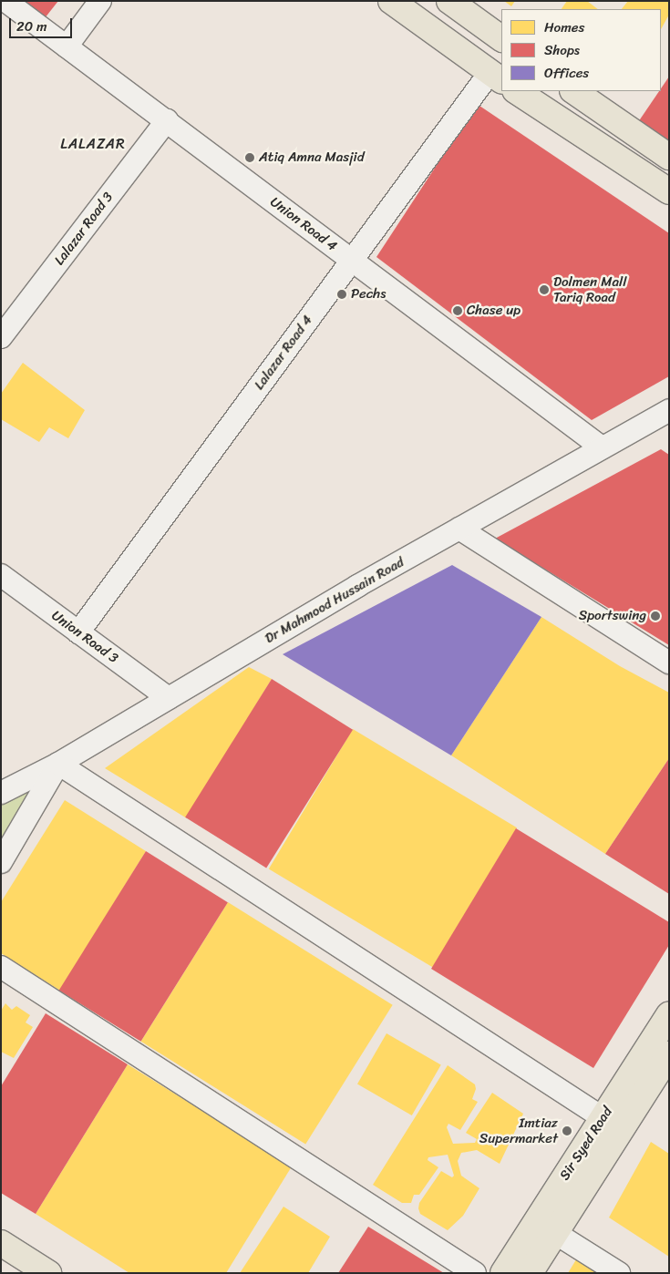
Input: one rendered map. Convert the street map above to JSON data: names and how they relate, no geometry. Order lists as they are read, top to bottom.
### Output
{
  "streets": {
    "main road": ["Sir Syed Road"],
    "street": [
      "Union Road 4",
      "Lalazar Road 3",
      "Lalazar Road 4",
      "Dr Mahmood Hussain Road",
      "Union Road 3"
    ]
  },
  "crossings": [
    ["Union Road 4", "Lalazar Road 3"],
    ["Union Road 4", "Lalazar Road 4"],
    ["Union Road 4", "Dr Mahmood Hussain Road"],
    ["Lalazar Road 4", "Union Road 3"],
    ["Dr Mahmood Hussain Road", "Union Road 3"]
  ],
  "districts": ["LALAZAR"],
  "places": [
    "Atiq Amna Masjid",
    "Dolmen Mall Tariq Road",
    "Pechs",
    "Chase up",
    "Sportswing",
    "Imtiaz Supermarket"
  ],
  "legend": ["Homes", "Shops", "Offices"],
  "scale_bar": "20 m"
}
